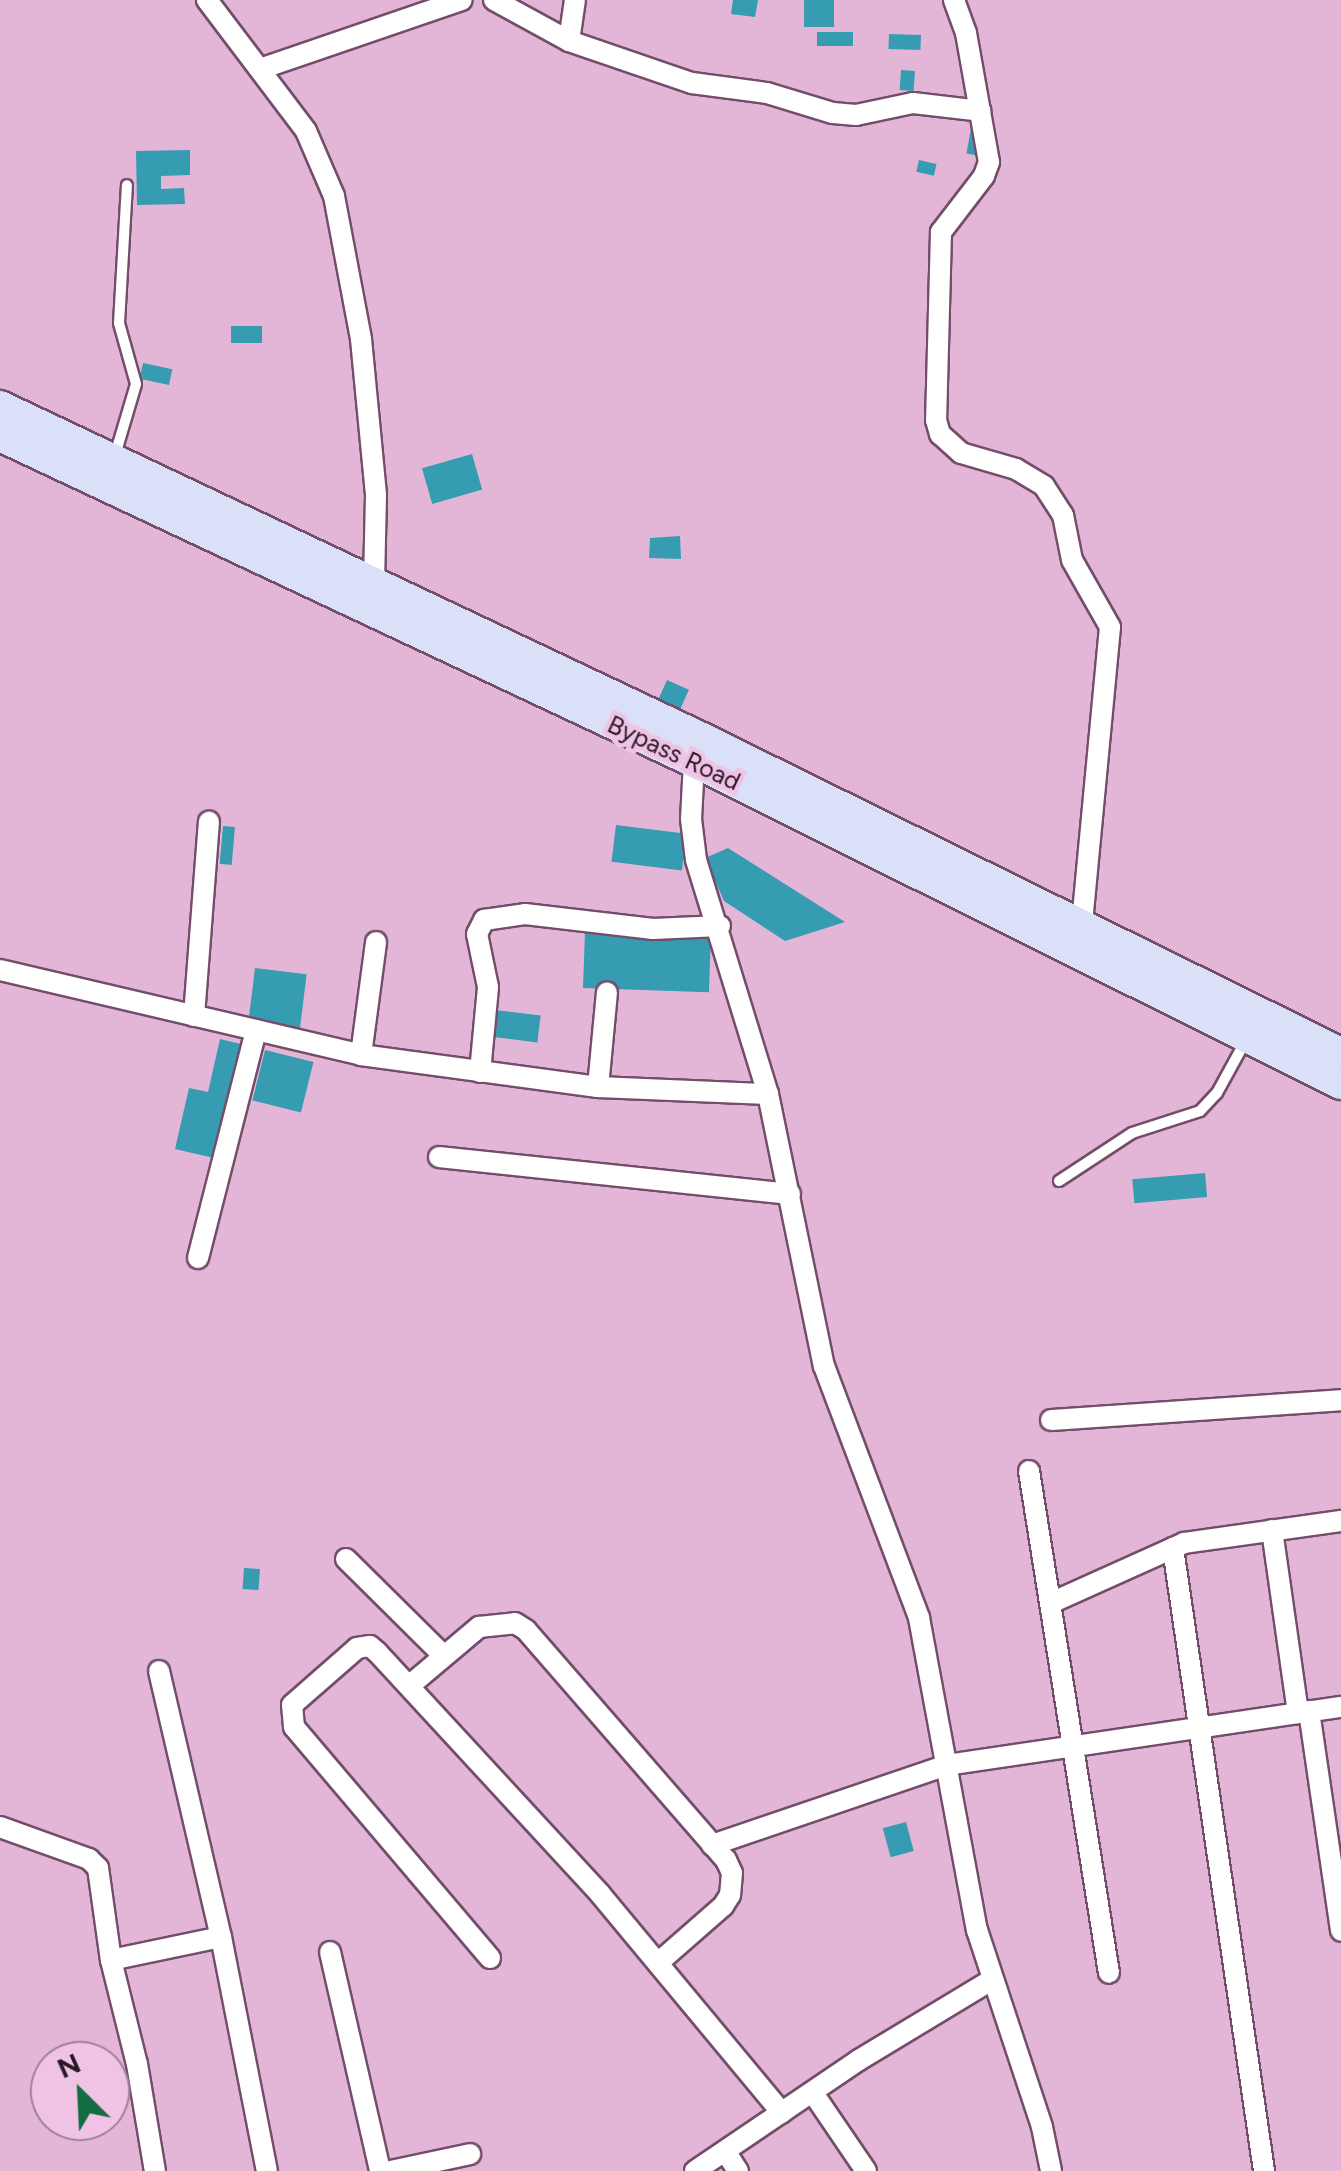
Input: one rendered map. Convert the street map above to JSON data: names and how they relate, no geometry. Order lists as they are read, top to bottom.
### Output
{
  "streets": {
    "main road": ["Bypass Road"]
  },
  "north": "top left"
}
